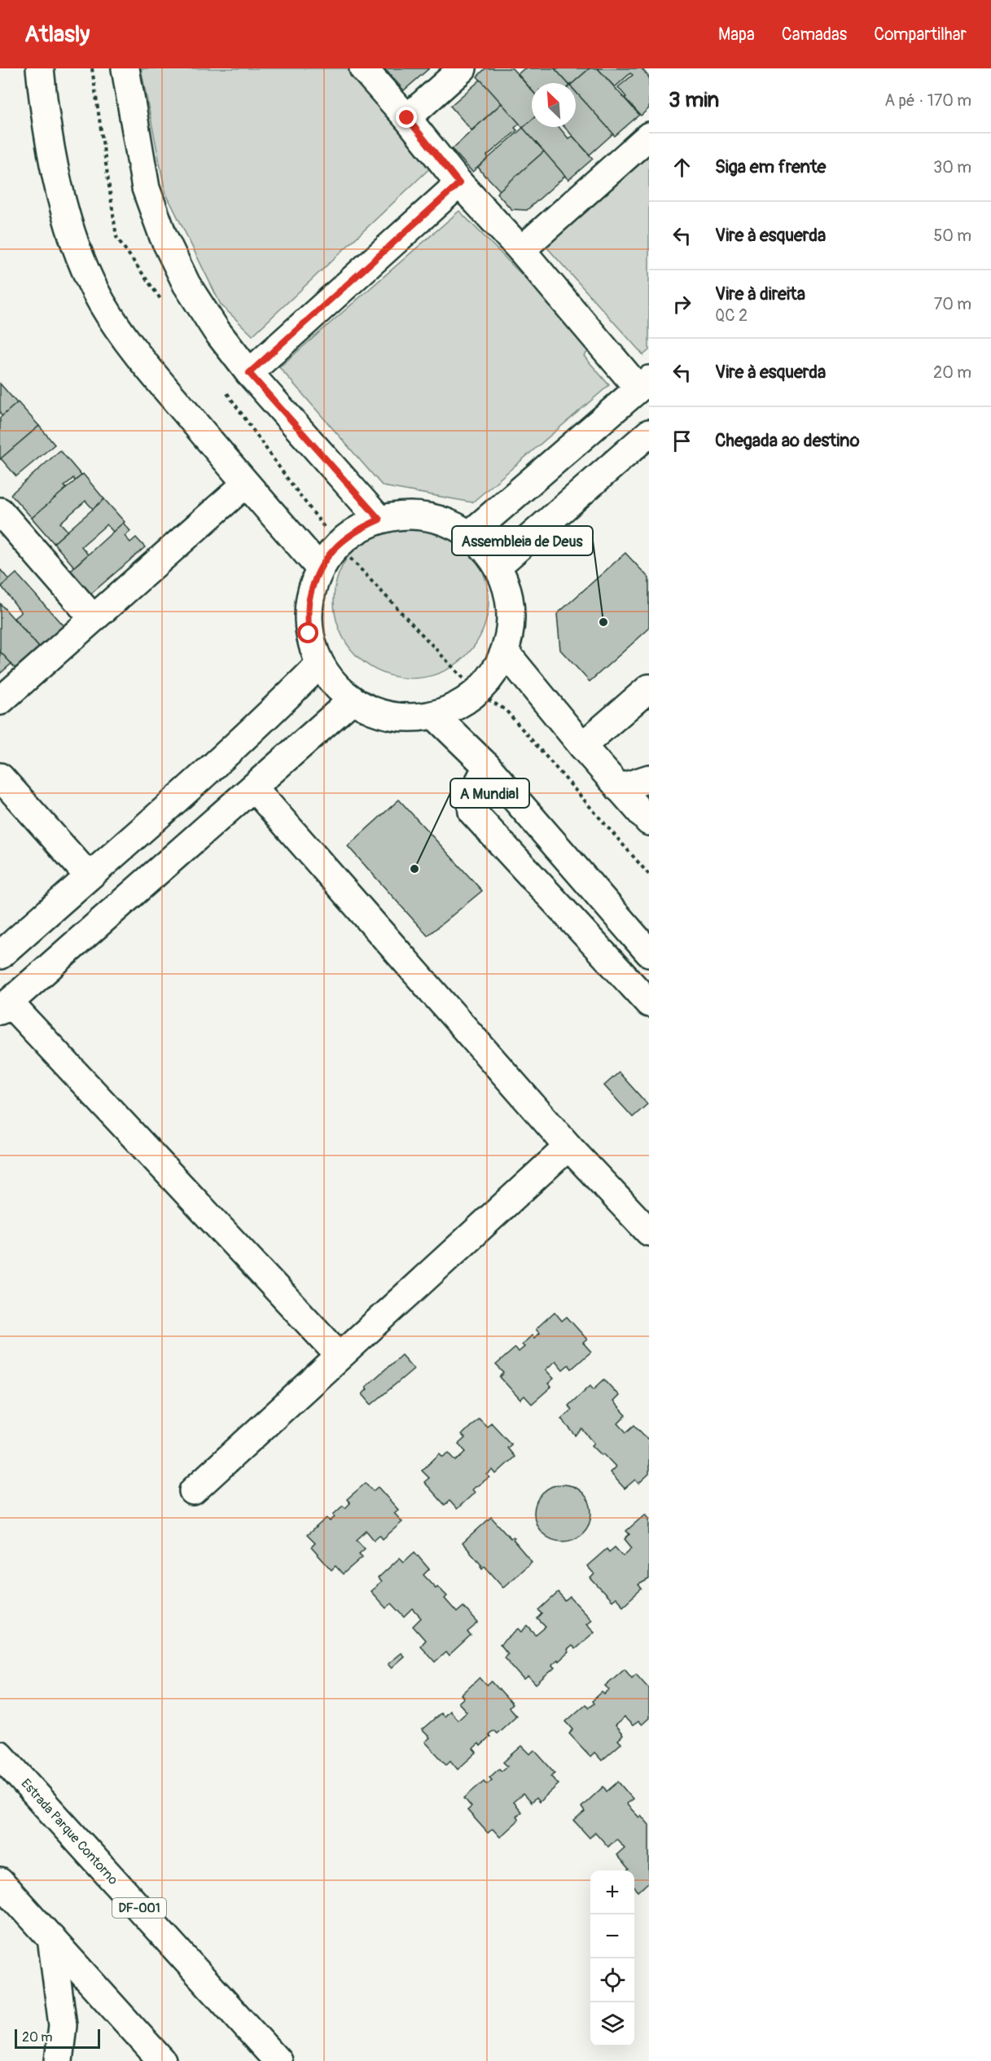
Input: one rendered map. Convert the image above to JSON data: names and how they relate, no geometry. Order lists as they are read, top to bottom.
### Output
{
  "streets": {
    "main road": ["Estrada Parque Contorno", "DF-001"]
  },
  "places": ["Assembleia de Deus", "A Mundial"],
  "scale_bar": "20 m",
  "north": "top left",
  "page": {
    "header": "Atlasly",
    "nav": ["Mapa", "Camadas", "Compartilhar"],
    "heading": ["3 min", "A pé · 170 m"],
    "list": [
      ["Siga em frente", "30 m"],
      ["Vire à esquerda", "50 m"],
      ["Vire à direita", "QC 2", "70 m"],
      ["Vire à esquerda", "20 m"],
      "Chegada ao destino"
    ],
    "map_buttons": ["+", "−"],
    "scale": "20 m"
  }
}
